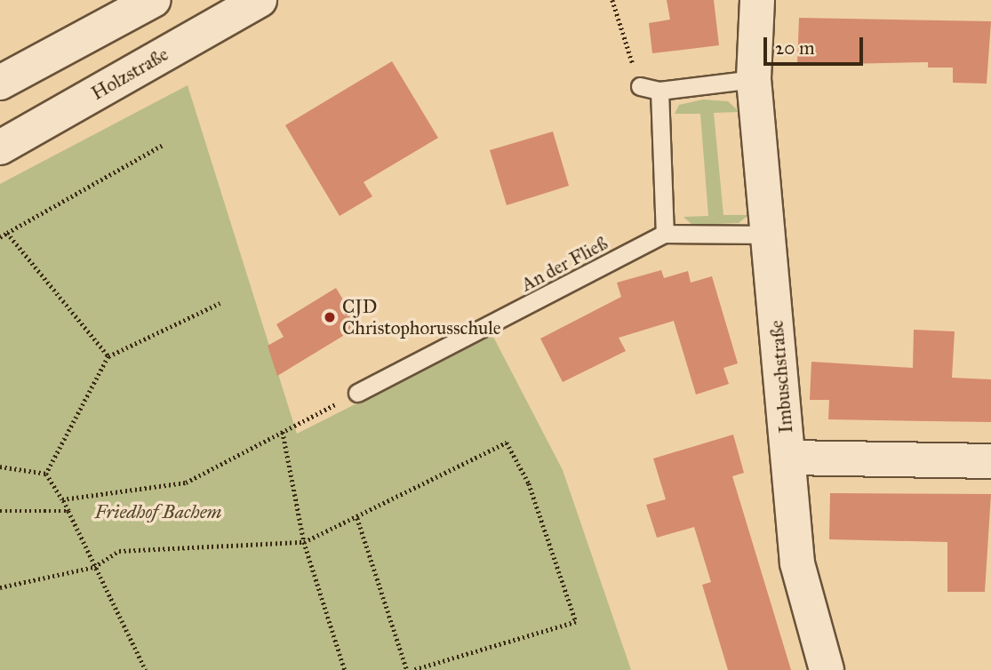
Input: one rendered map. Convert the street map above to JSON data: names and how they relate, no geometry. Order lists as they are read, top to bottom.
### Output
{
  "streets": {
    "street": ["Holzstraße", "Imbuschstraße"],
    "lane": ["An der Fließ"]
  },
  "crossings": [
    ["An der Fließ", "Imbuschstraße"]
  ],
  "parks": ["Friedhof Bachem"],
  "places": ["CJD Christophorusschule"],
  "scale_bar": "20 m"
}
